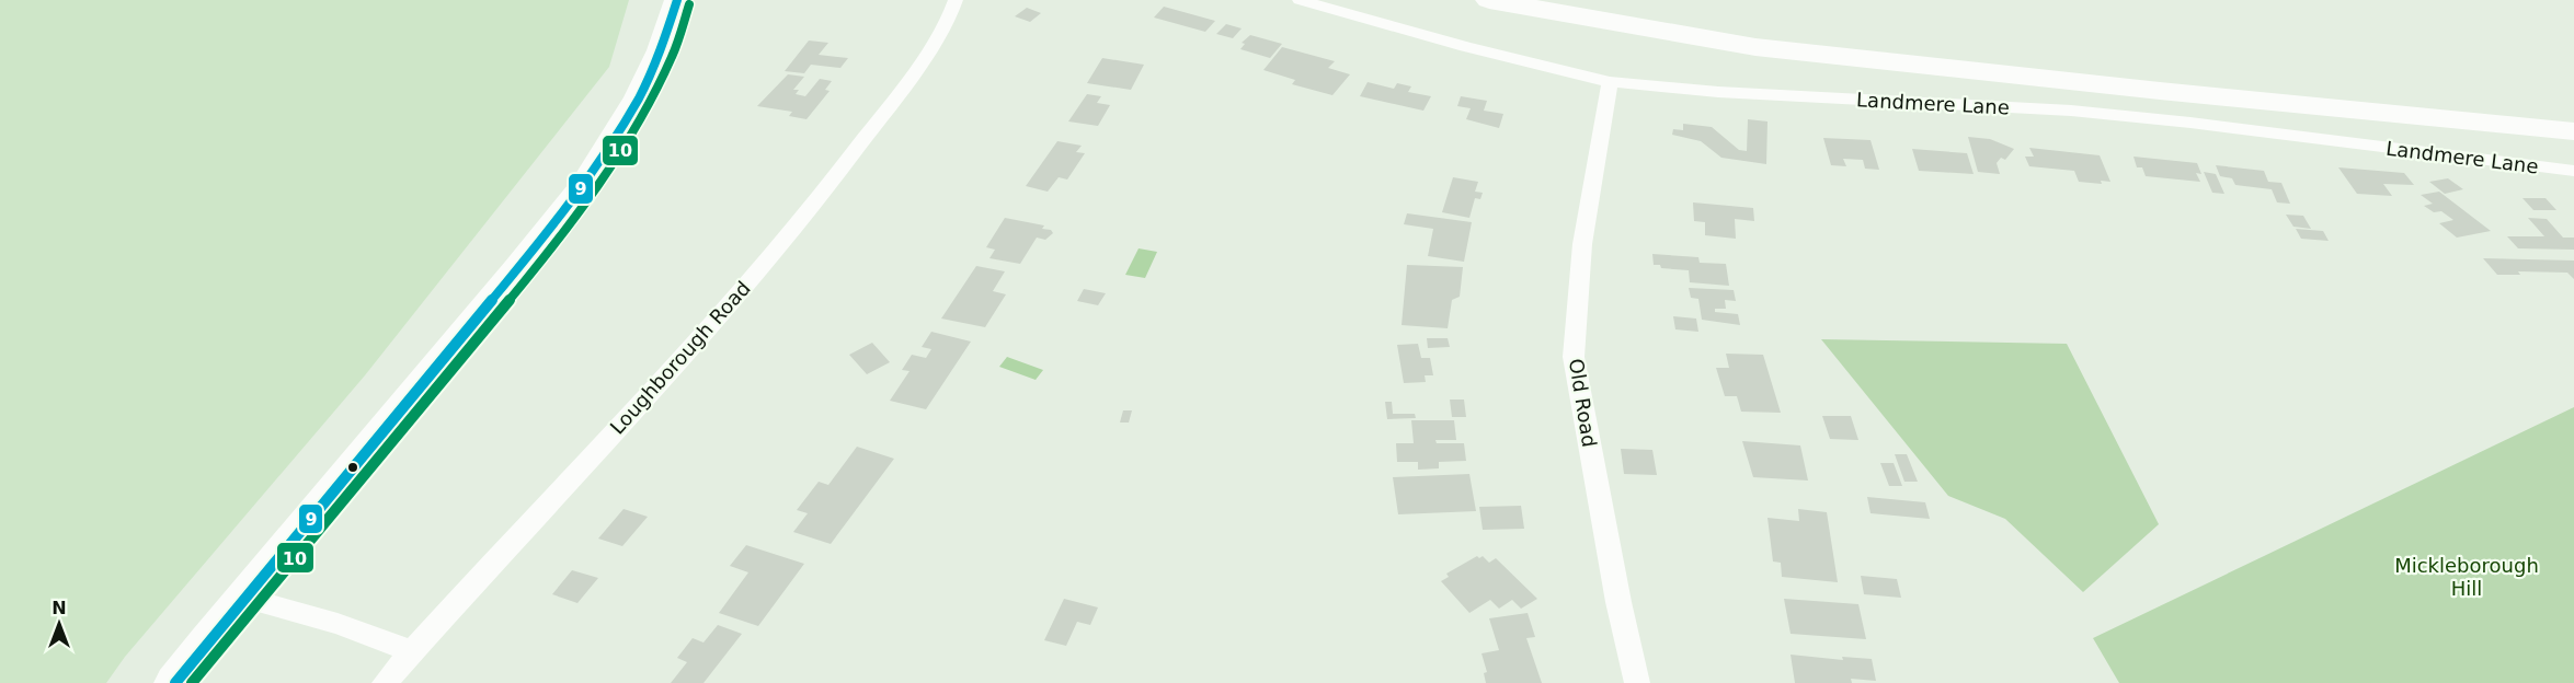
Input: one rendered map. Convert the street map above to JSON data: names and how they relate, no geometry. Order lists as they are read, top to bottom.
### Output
{
  "streets": {
    "street": ["Landmere Lane", "Loughborough Road", "Old Road"]
  },
  "crossings": [
    ["Landmere Lane", "Old Road"]
  ],
  "parks": ["Mickleborough Hill"],
  "lines": ["transit line 9", "transit line 10"],
  "north": "top"
}
